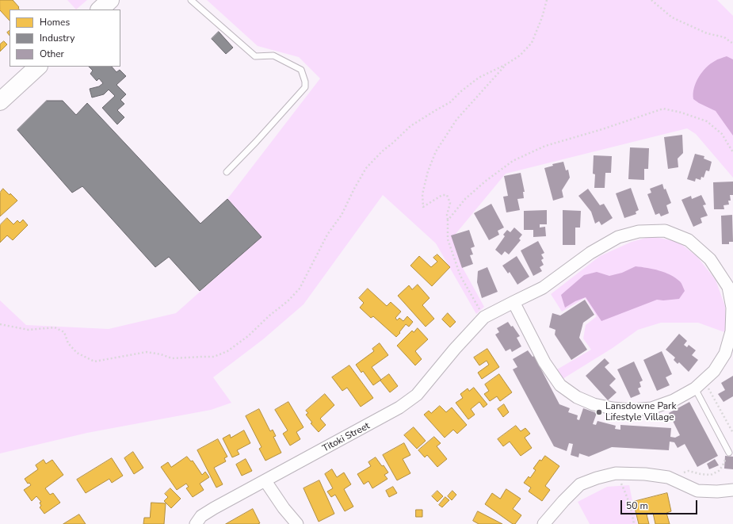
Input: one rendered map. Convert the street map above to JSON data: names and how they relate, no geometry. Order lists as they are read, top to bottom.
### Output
{
  "streets": {
    "street": ["Titoki Street"]
  },
  "places": ["Lansdowne Park Lifestyle Village"],
  "legend": ["Homes", "Industry", "Other"],
  "scale_bar": "50 m"
}
